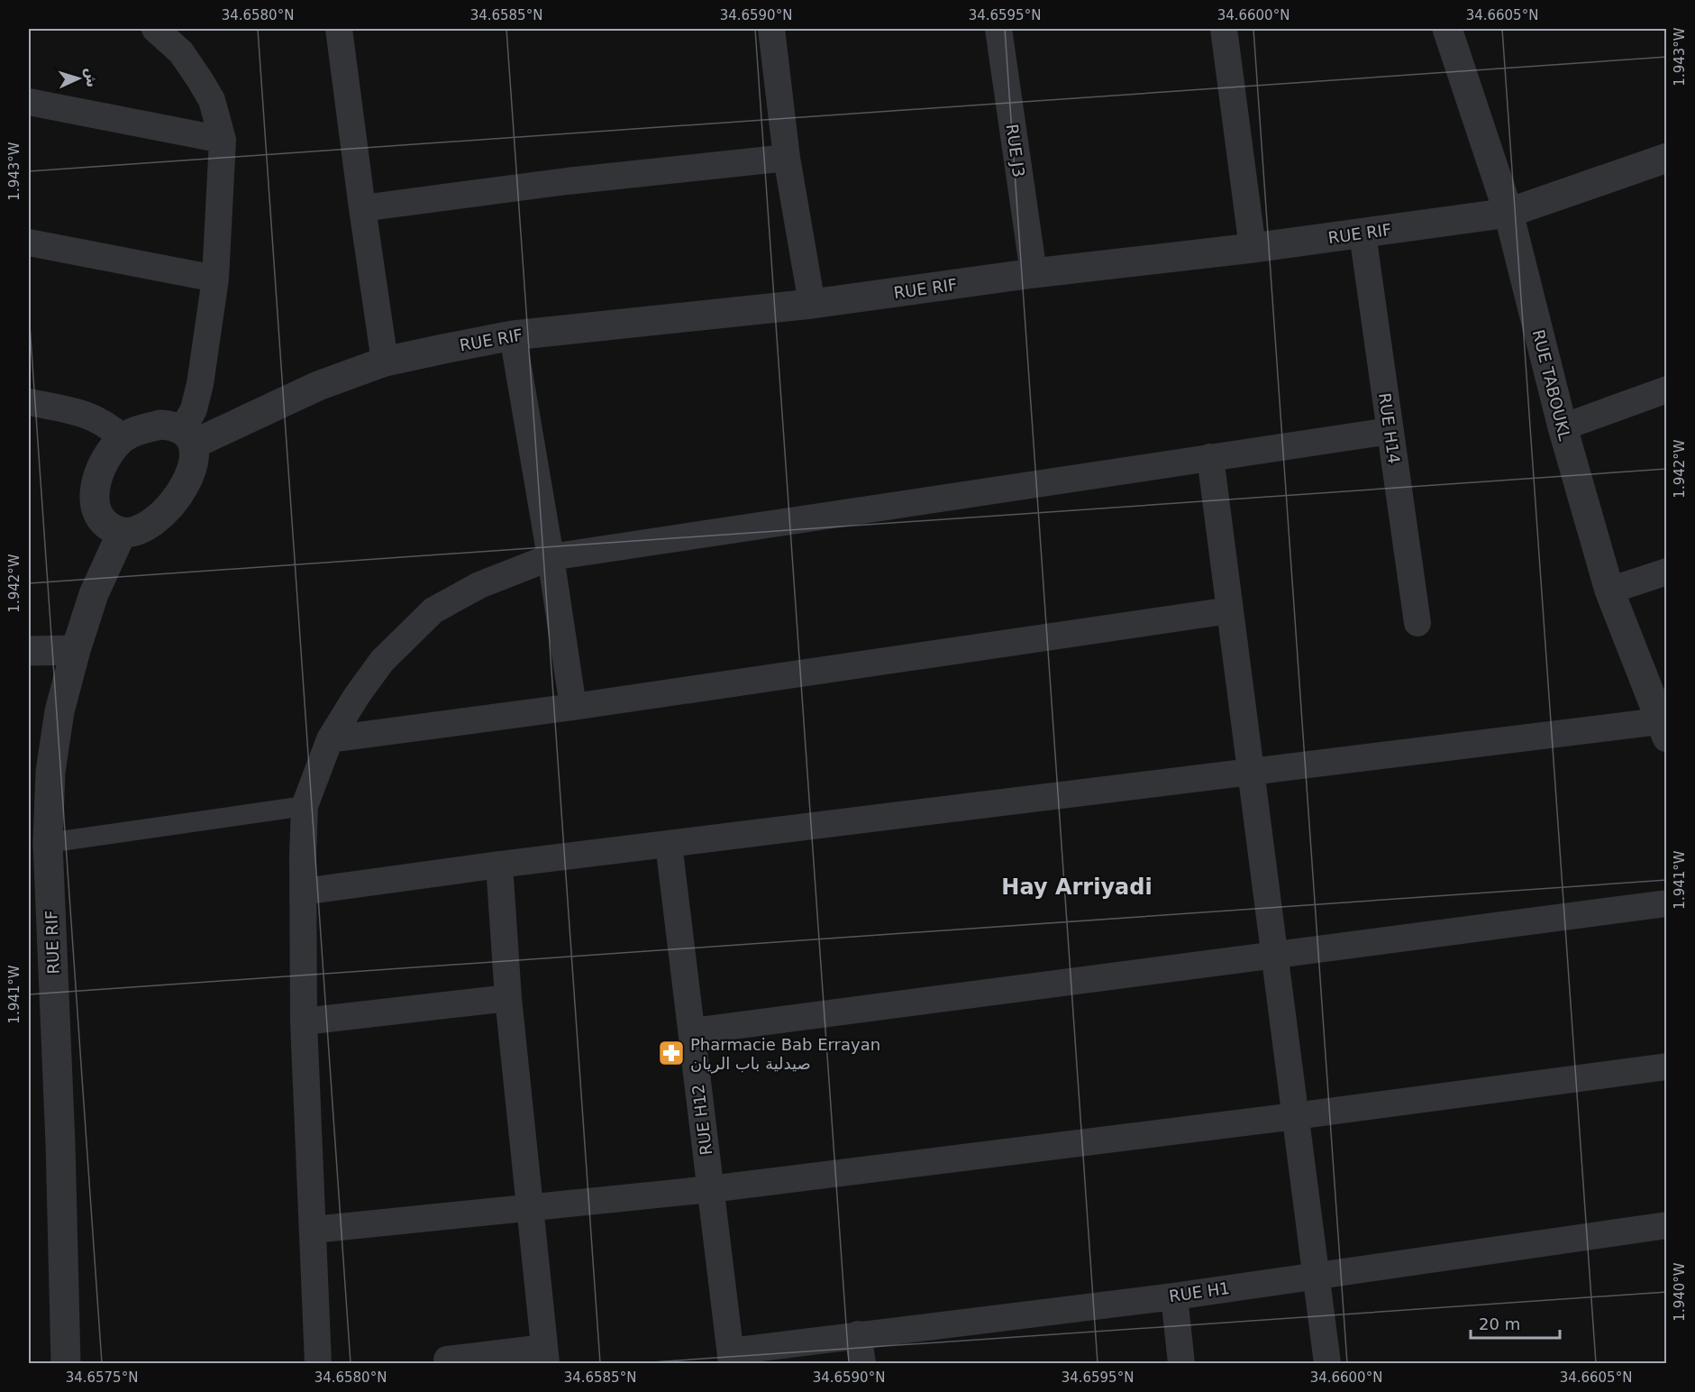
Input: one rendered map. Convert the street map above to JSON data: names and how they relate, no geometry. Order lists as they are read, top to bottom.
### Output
{
  "streets": {
    "street": [
      "RUE J3",
      "RUE RIF",
      "RUE TABOUKL",
      "RUE H14",
      "RUE H12",
      "RUE H1"
    ]
  },
  "crossings": [
    ["RUE J3", "RUE RIF"],
    ["RUE RIF", "RUE TABOUKL"],
    ["RUE RIF", "RUE H14"],
    ["RUE H12", "RUE H1"]
  ],
  "districts": ["Hay Arriyadi"],
  "places": {
    "pharmacy": ["Pharmacie Bab Errayan صيدلية باب الريان"]
  },
  "scale_bar": "20 m",
  "north": "right",
  "coordinates": [
    "34.6580°N",
    "34.6585°N",
    "34.6590°N",
    "34.6595°N",
    "34.6600°N",
    "34.6605°N",
    "1.943°W",
    "1.942°W",
    "1.941°W",
    "1.940°W",
    "34.6575°N"
  ]
}
